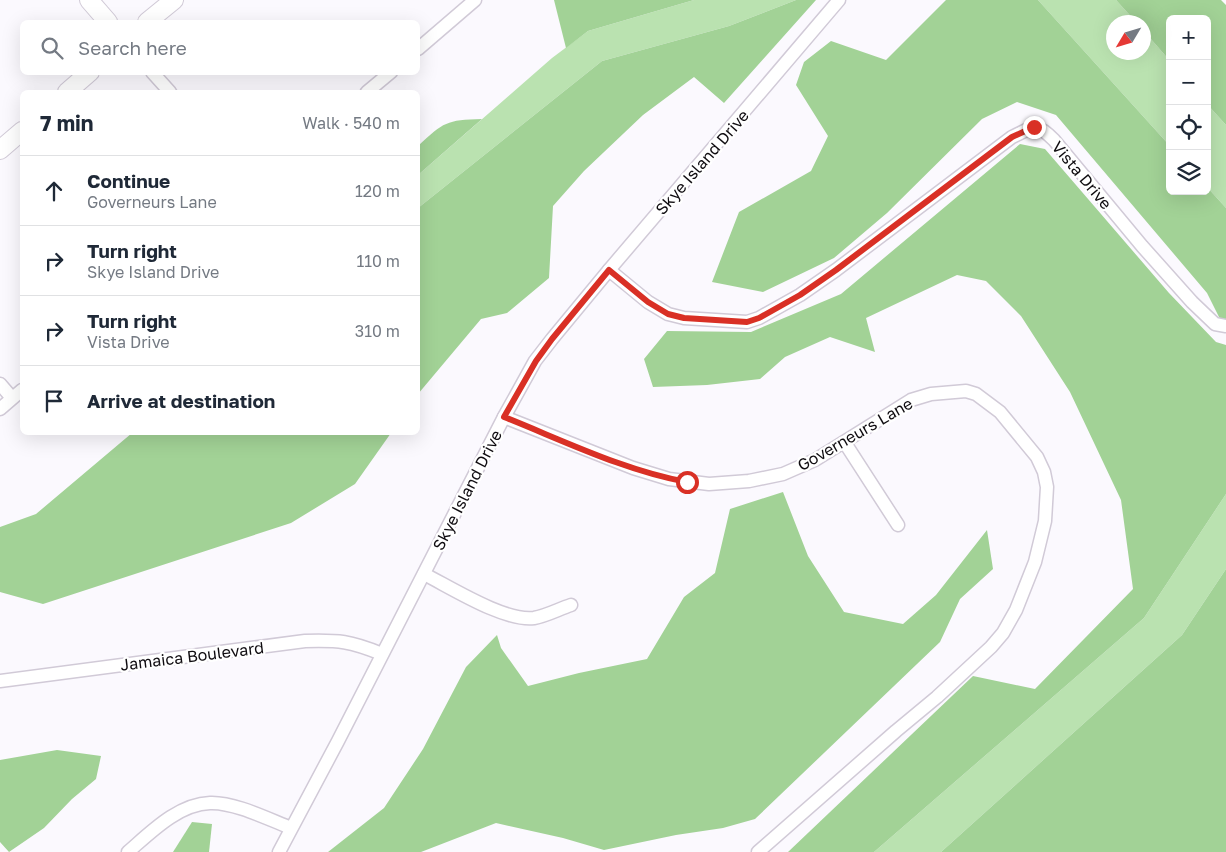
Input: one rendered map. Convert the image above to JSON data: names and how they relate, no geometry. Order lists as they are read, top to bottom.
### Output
{
  "streets": {
    "street": [
      "Skye Island Drive",
      "Vista Drive",
      "Governeurs Lane",
      "Jamaica Boulevard"
    ]
  },
  "crossings": [
    ["Skye Island Drive", "Vista Drive"],
    ["Skye Island Drive", "Governeurs Lane"],
    ["Skye Island Drive", "Jamaica Boulevard"]
  ],
  "north": "bottom left",
  "page": {
    "map_buttons": ["+", "−"],
    "search": "Search here",
    "heading": ["7 min", "Walk · 540 m"],
    "list": [
      ["Continue", "Governeurs Lane", "120 m"],
      ["Turn right", "Skye Island Drive", "110 m"],
      ["Turn right", "Vista Drive", "310 m"],
      "Arrive at destination"
    ]
  }
}
